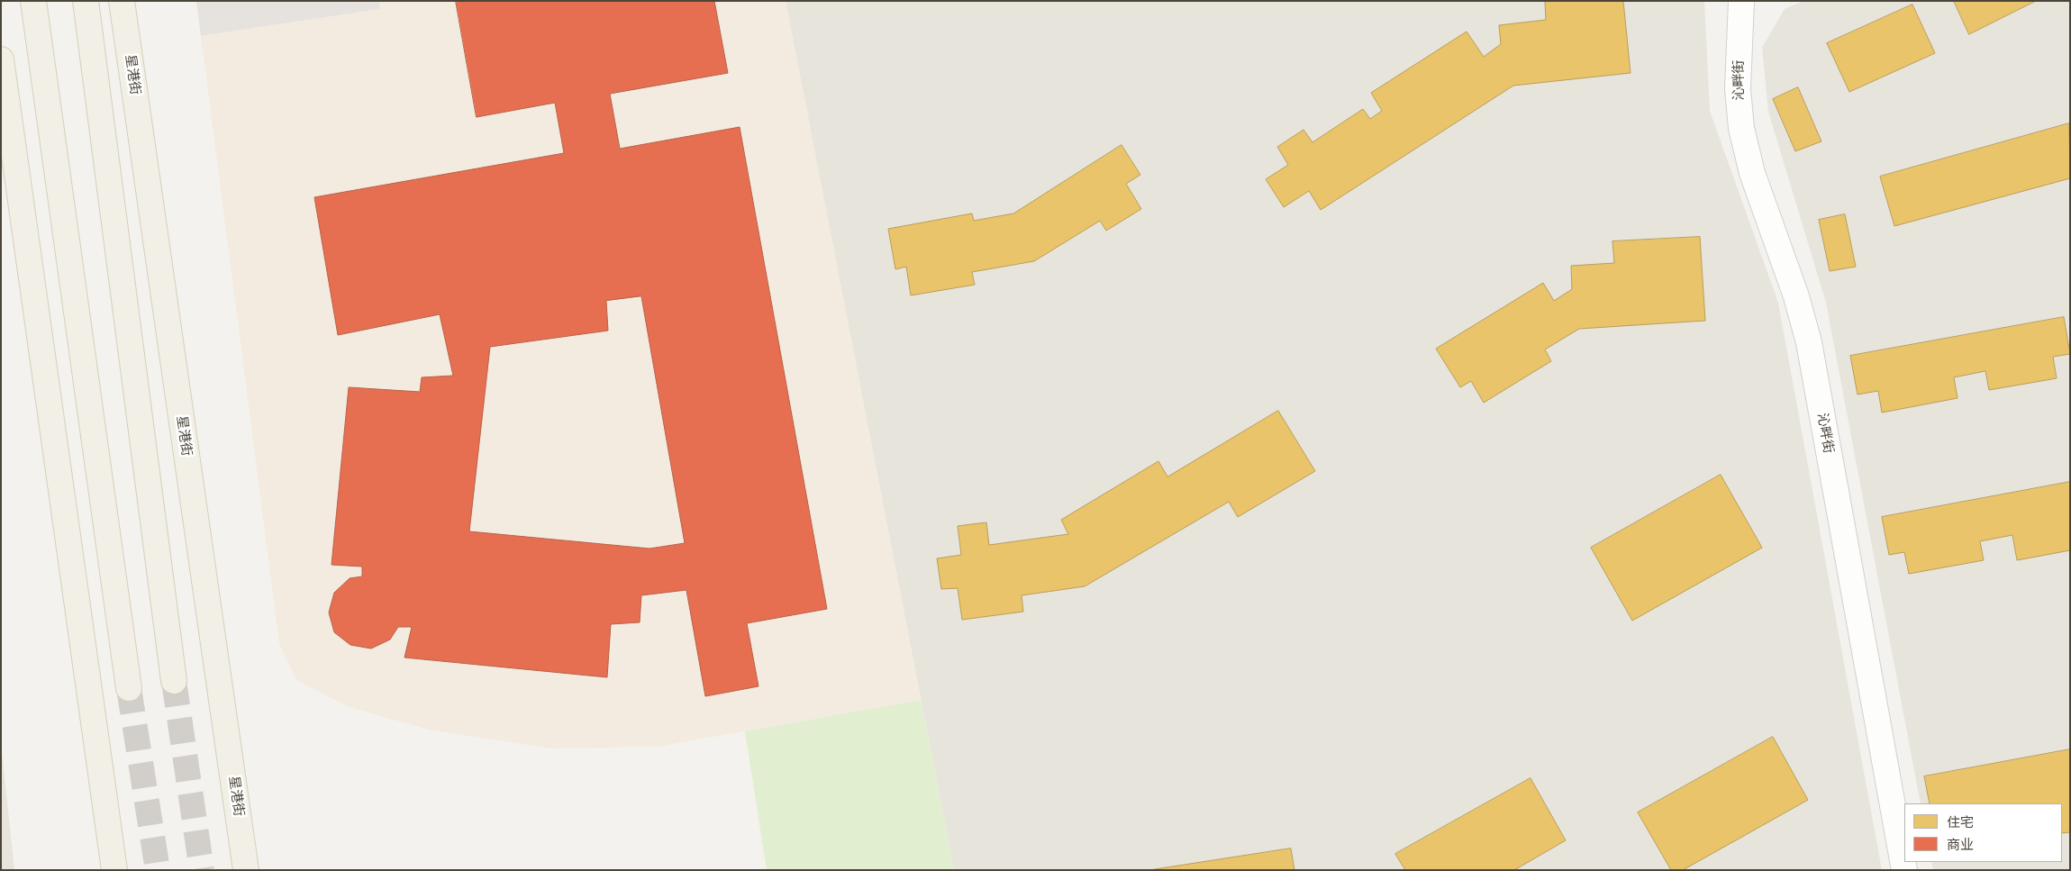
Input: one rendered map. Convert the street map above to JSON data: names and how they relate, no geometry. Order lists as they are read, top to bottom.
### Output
{
  "streets": {
    "main road": ["星港街"],
    "street": ["沁畔街"]
  },
  "legend": ["住宅", "商业"]
}
